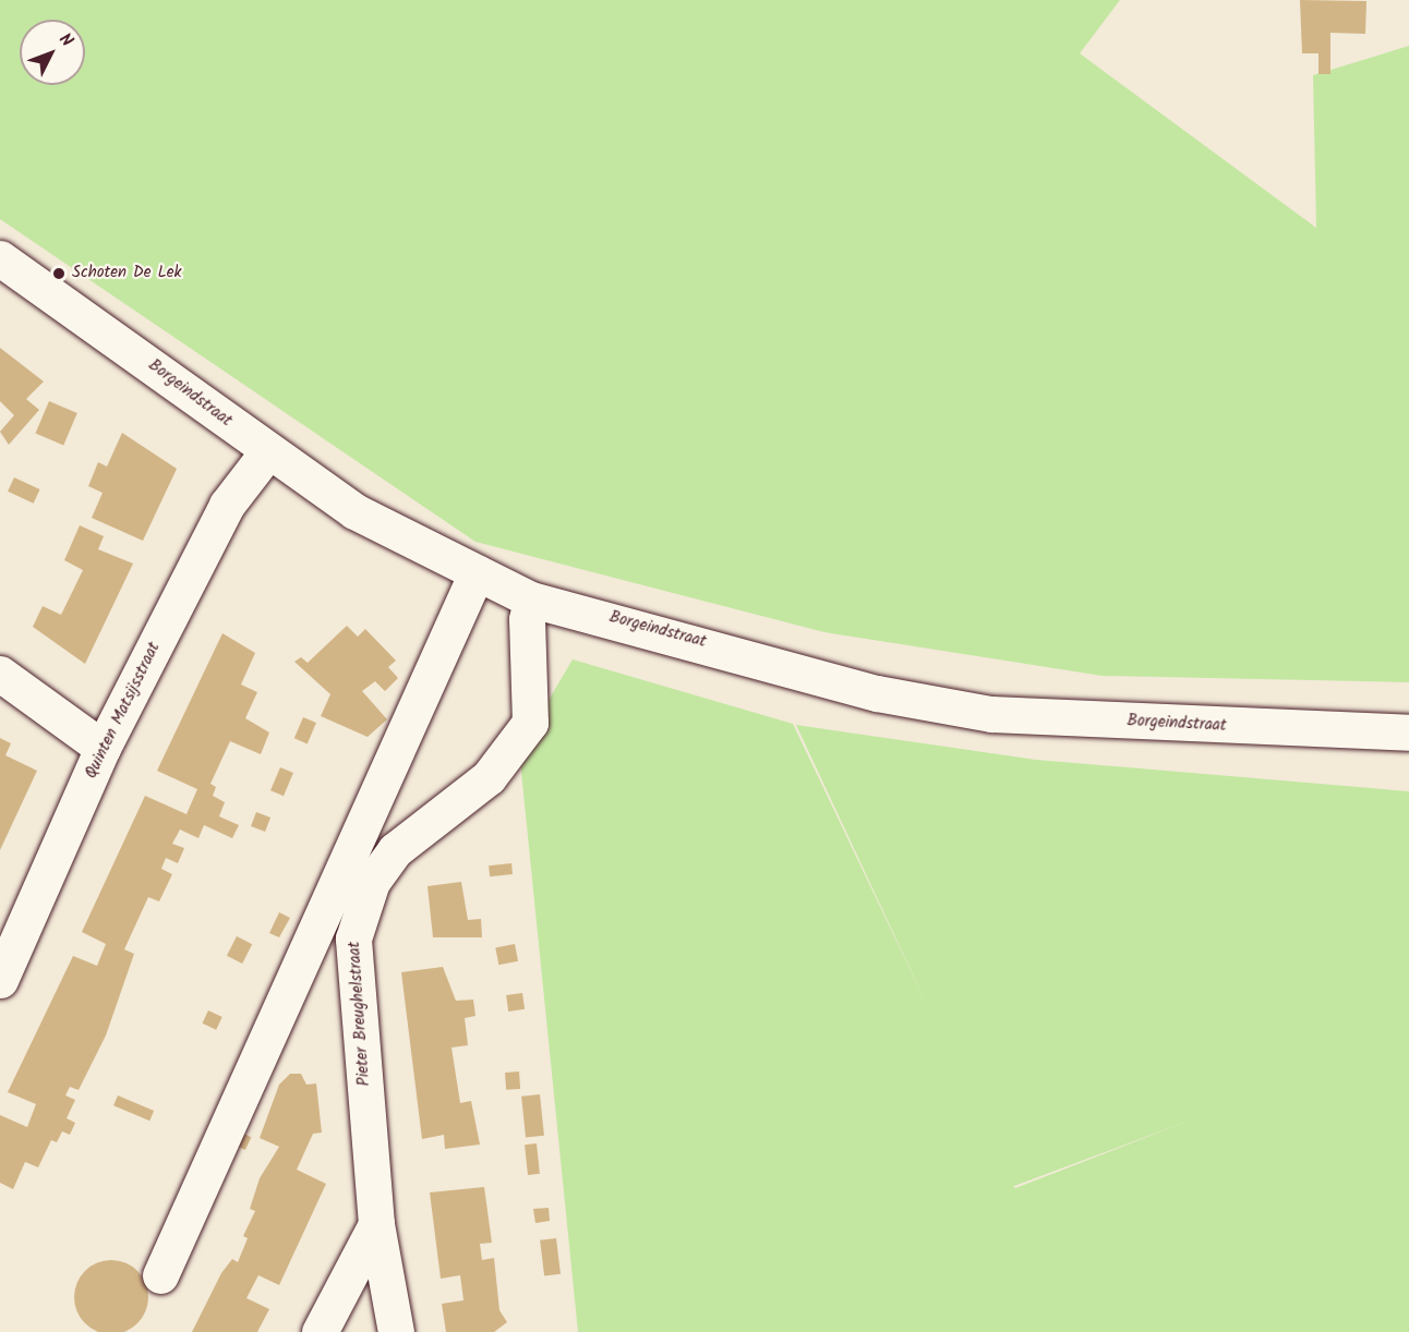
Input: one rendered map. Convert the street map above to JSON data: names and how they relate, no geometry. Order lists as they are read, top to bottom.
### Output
{
  "streets": {
    "street": ["Borgeindstraat", "Quinten Matsijsstraat", "Pieter Breughelstraat"]
  },
  "crossings": [
    ["Borgeindstraat", "Quinten Matsijsstraat"],
    ["Borgeindstraat", "Pieter Breughelstraat"]
  ],
  "places": ["Schoten De Lek"],
  "north": "top right"
}
